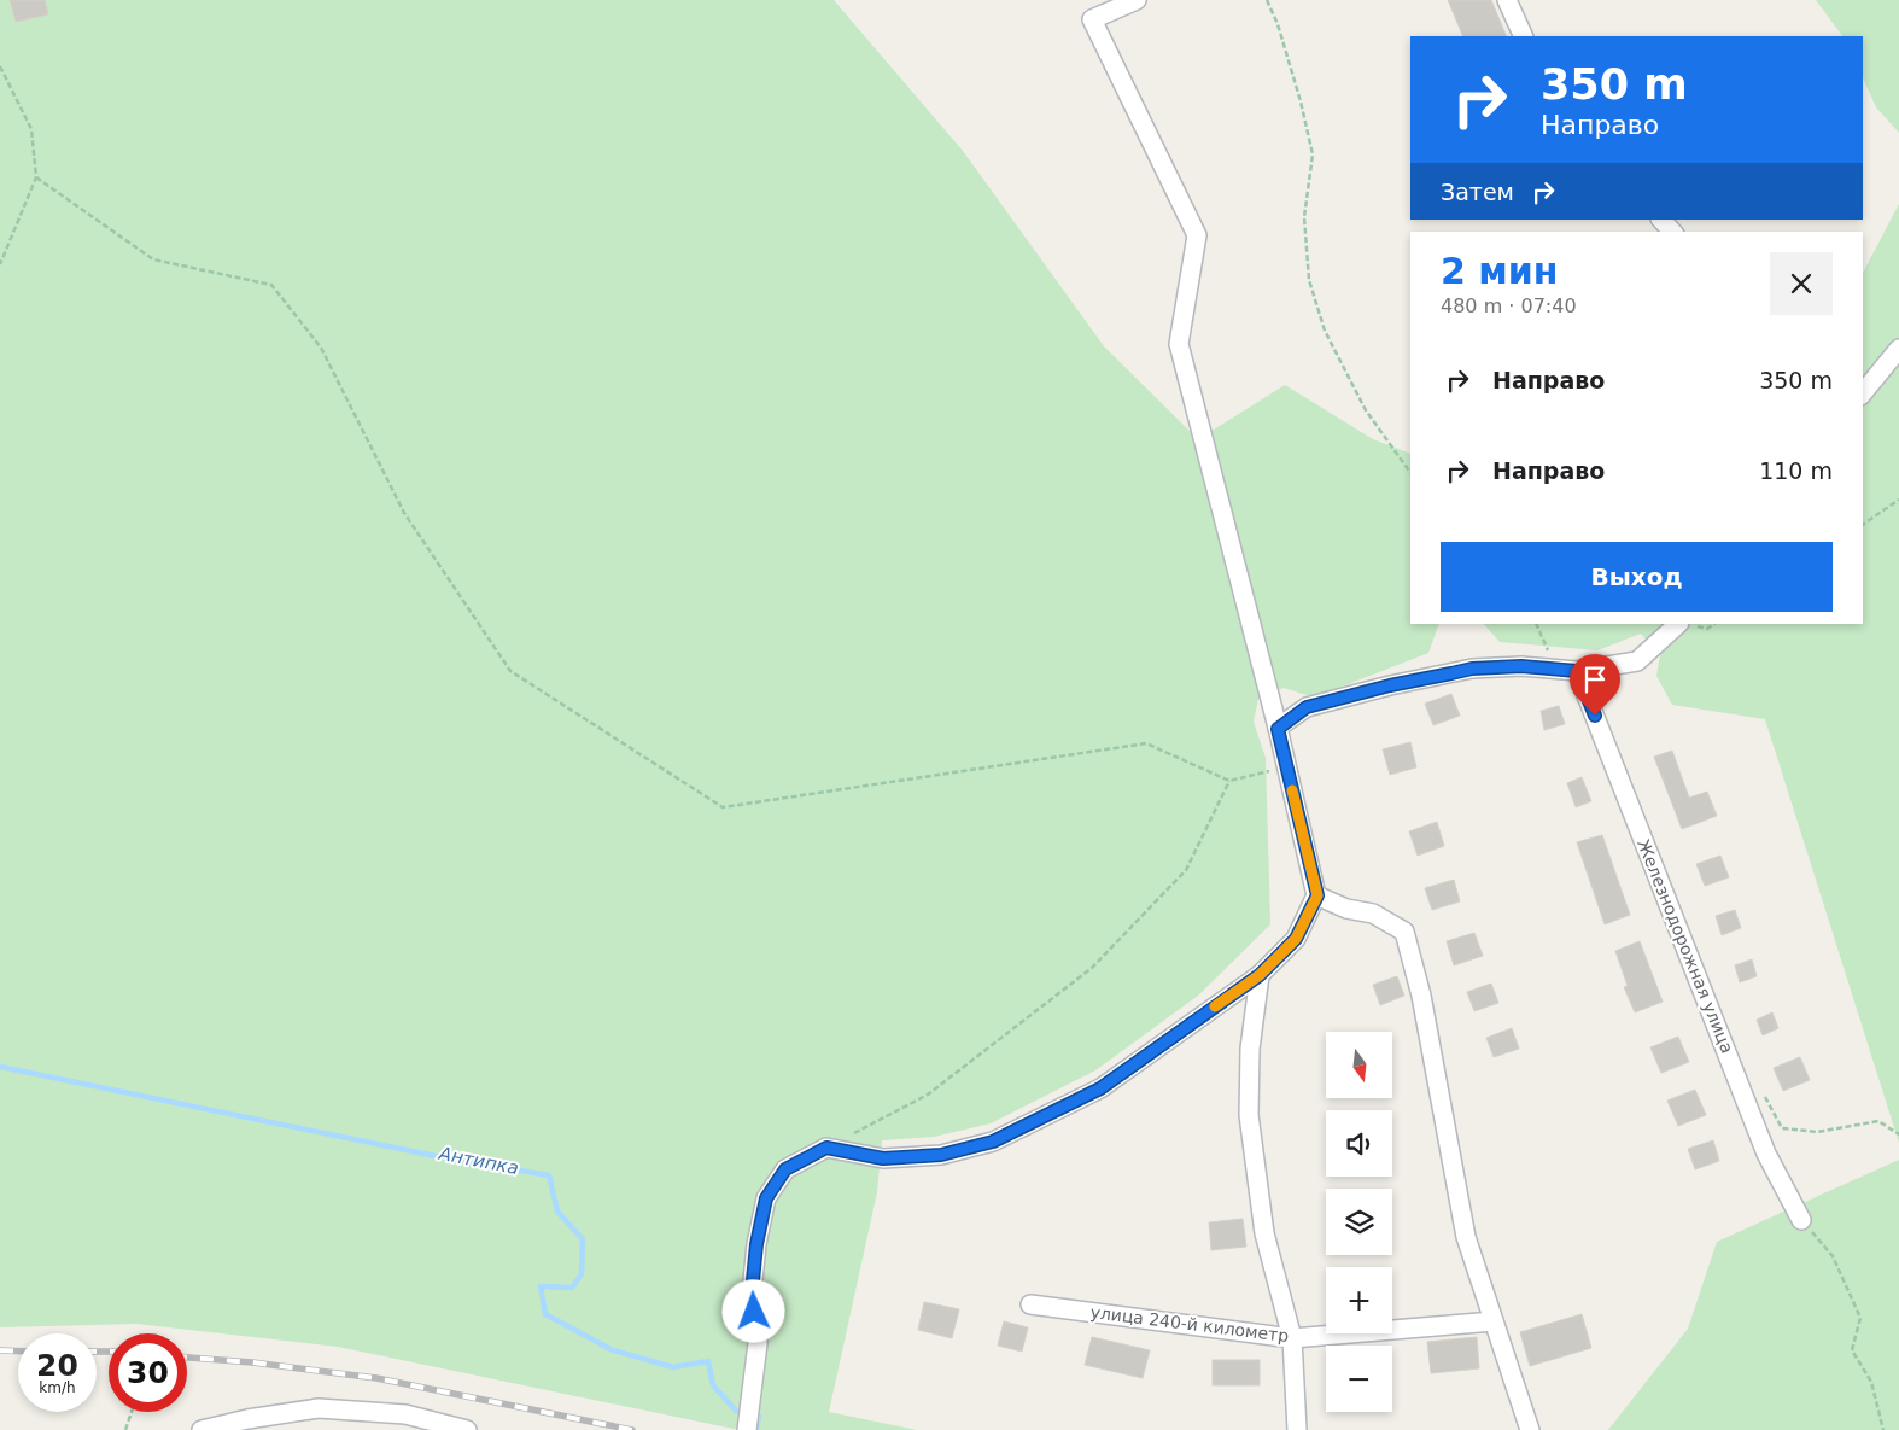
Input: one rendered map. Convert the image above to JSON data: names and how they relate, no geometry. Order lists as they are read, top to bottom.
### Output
{
  "streets": {
    "street": ["Железнодорожная улица", "улица 240-й километр"]
  },
  "water": ["Антипка"],
  "north": "bottom",
  "page": {
    "turn": ["350 m", "Направо"],
    "then": "Затем",
    "heading": ["2 мин", "480 m · 07:40"],
    "list": [
      {
        "name": "Направо",
        "value": "350 m"
      },
      {
        "name": "Направо",
        "value": "110 m"
      }
    ],
    "buttons": "Выход",
    "map_buttons": ["+", "−"],
    "speed": "20 km/h",
    "limit": "30"
  }
}
